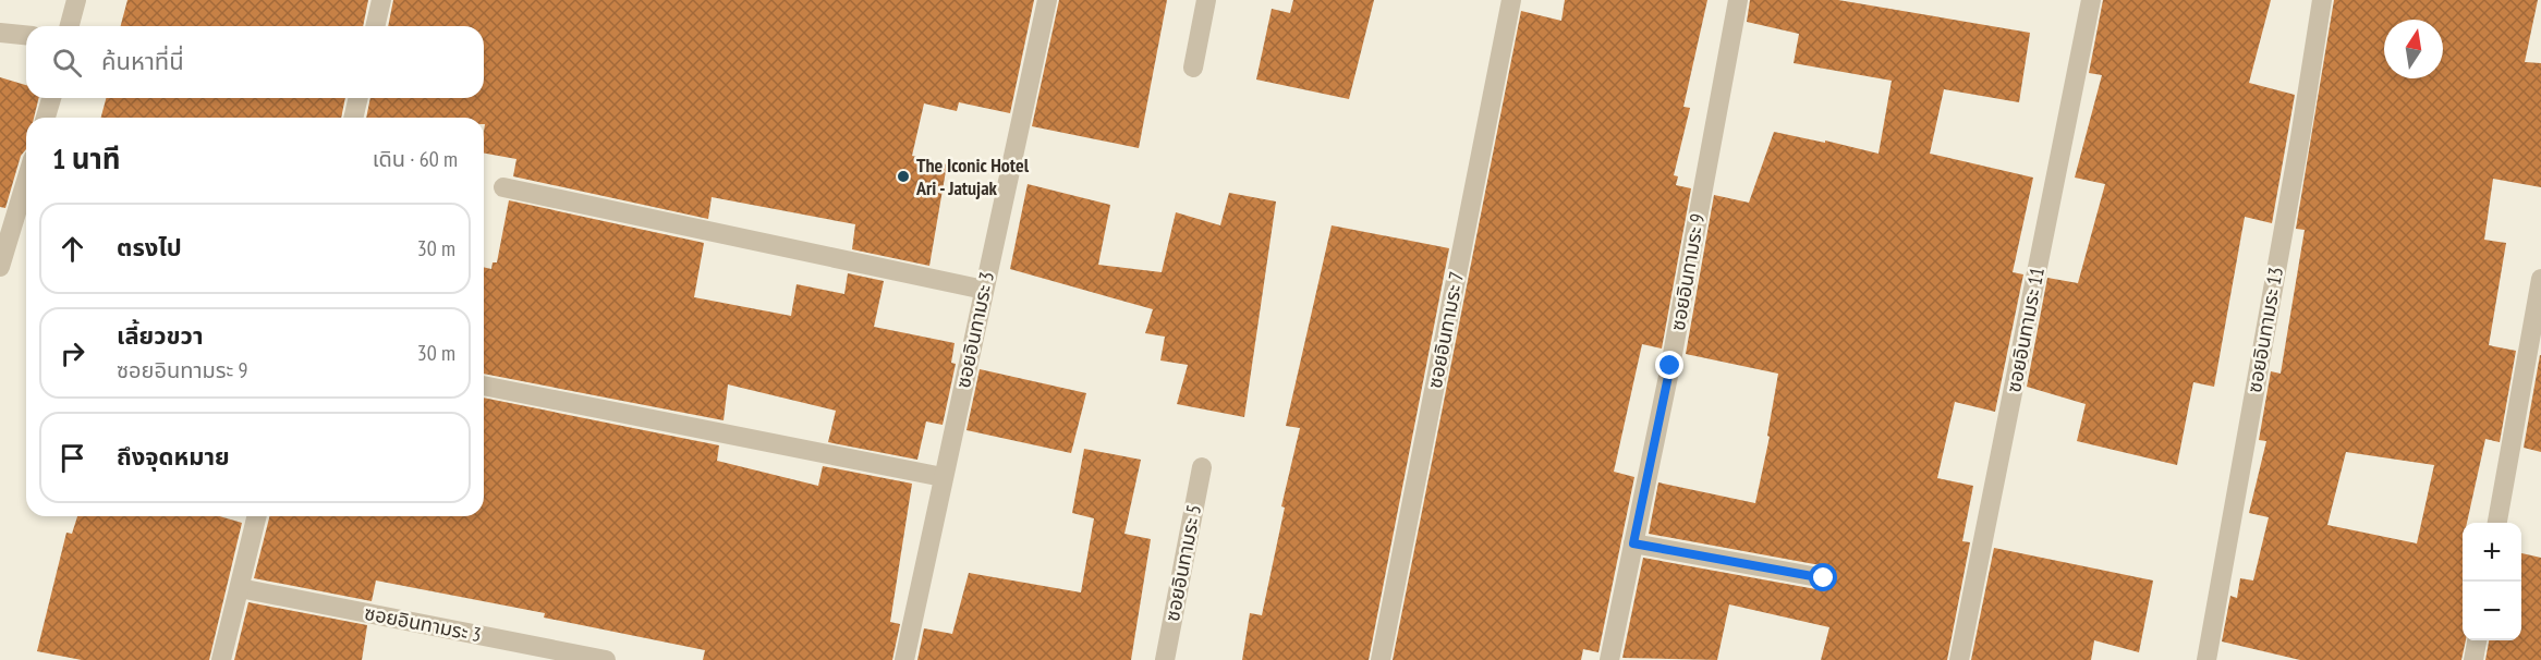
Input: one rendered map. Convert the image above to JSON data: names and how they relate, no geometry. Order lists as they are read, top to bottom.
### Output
{
  "streets": {
    "street": [
      "ซอยอินทามระ 9",
      "ซอยอินทามระ 3",
      "ซอยอินทามระ 7",
      "ซอยอินทามระ 11",
      "ซอยอินทามระ 13",
      "ซอยอินทามระ 5"
    ]
  },
  "places": ["The Iconic Hotel Ari - Jatujak"],
  "north": "top",
  "page": {
    "search": "ค้นหาที่นี่",
    "heading": ["1 นาที", "เดิน · 60 m"],
    "list": [
      ["ตรงไป", "30 m"],
      ["เลี้ยวขวา", "ซอยอินทามระ 9", "30 m"],
      "ถึงจุดหมาย"
    ],
    "map_buttons": ["+", "−"]
  }
}
